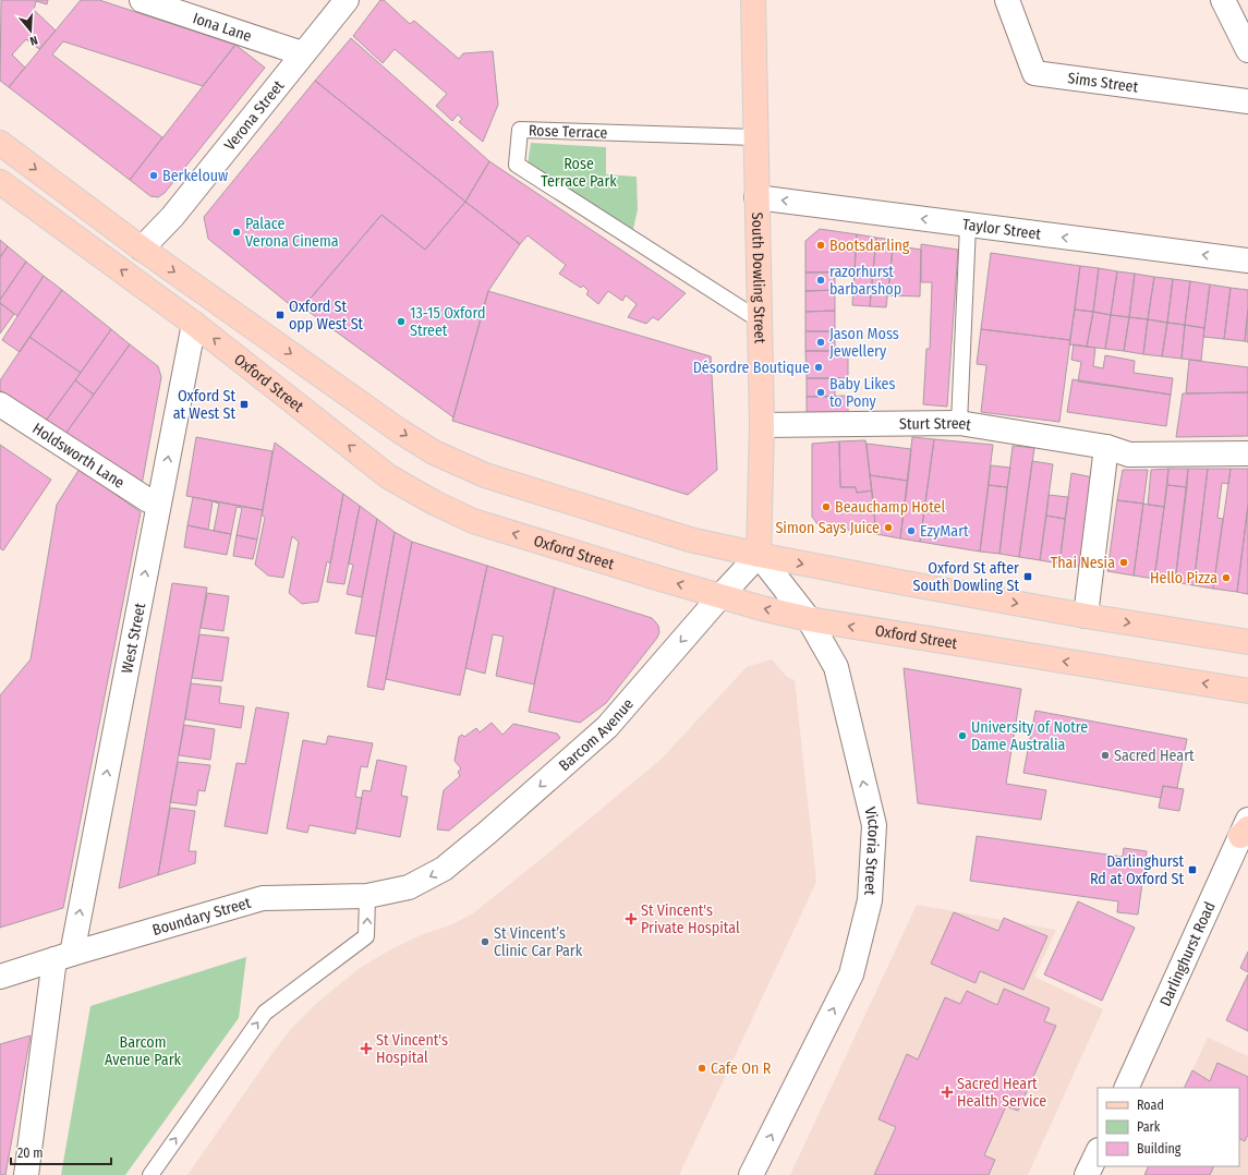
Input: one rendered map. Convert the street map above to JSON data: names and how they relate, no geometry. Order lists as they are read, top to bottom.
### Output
{
  "streets": {
    "main road": ["South Dowling Street", "Oxford Street"],
    "street": [
      "Iona Lane",
      "Sims Street",
      "Verona Street",
      "Taylor Street",
      "Sturt Street",
      "Holdsworth Lane",
      "West Street",
      "Barcom Avenue",
      "Victoria Street",
      "Boundary Street",
      "Darlinghurst Road"
    ],
    "lane": ["Rose Terrace"]
  },
  "crossings": [
    ["Iona Lane", "Verona Street"],
    ["Rose Terrace", "South Dowling Street"],
    ["Taylor Street", "South Dowling Street"],
    ["South Dowling Street", "Sturt Street"],
    ["South Dowling Street", "Barcom Avenue"],
    ["South Dowling Street", "Victoria Street"],
    ["Oxford Street", "West Street"],
    ["Oxford Street", "Barcom Avenue"],
    ["Oxford Street", "Victoria Street"],
    ["Holdsworth Lane", "West Street"],
    ["West Street", "Boundary Street"],
    ["Barcom Avenue", "Victoria Street"],
    ["Barcom Avenue", "Boundary Street"]
  ],
  "one_way": [
    "Taylor Street",
    "West Street",
    "Barcom Avenue",
    "Victoria Street"
  ],
  "parks": ["Rose Terrace Park", "Barcom Avenue Park"],
  "places": {
    "other": [
      "Berkelouw",
      "Palace Verona Cinema",
      "Bootsdarling",
      "razorhurst barbarshop",
      "13-15 Oxford Street",
      "Jason Moss Jewellery",
      "Désordre Boutique",
      "Baby Likes to Pony",
      "Beauchamp Hotel",
      "Simon Says Juice",
      "EzyMart",
      "Thai Nesia",
      "Hello Pizza",
      "University of Notre Dame Australia",
      "Sacred Heart",
      "St Vincent’s Clinic Car Park",
      "Cafe On R"
    ],
    "transit": [
      "Oxford St opp West St",
      "Oxford St at West St",
      "Oxford St after South Dowling St",
      "Darlinghurst Rd at Oxford St"
    ],
    "health": ["St Vincent's Private Hospital", "St Vincent's Hospital", "Sacred Heart Health Service"]
  },
  "legend": ["Road", "Park", "Building"],
  "scale_bar": "20 m",
  "north": "bottom"
}
